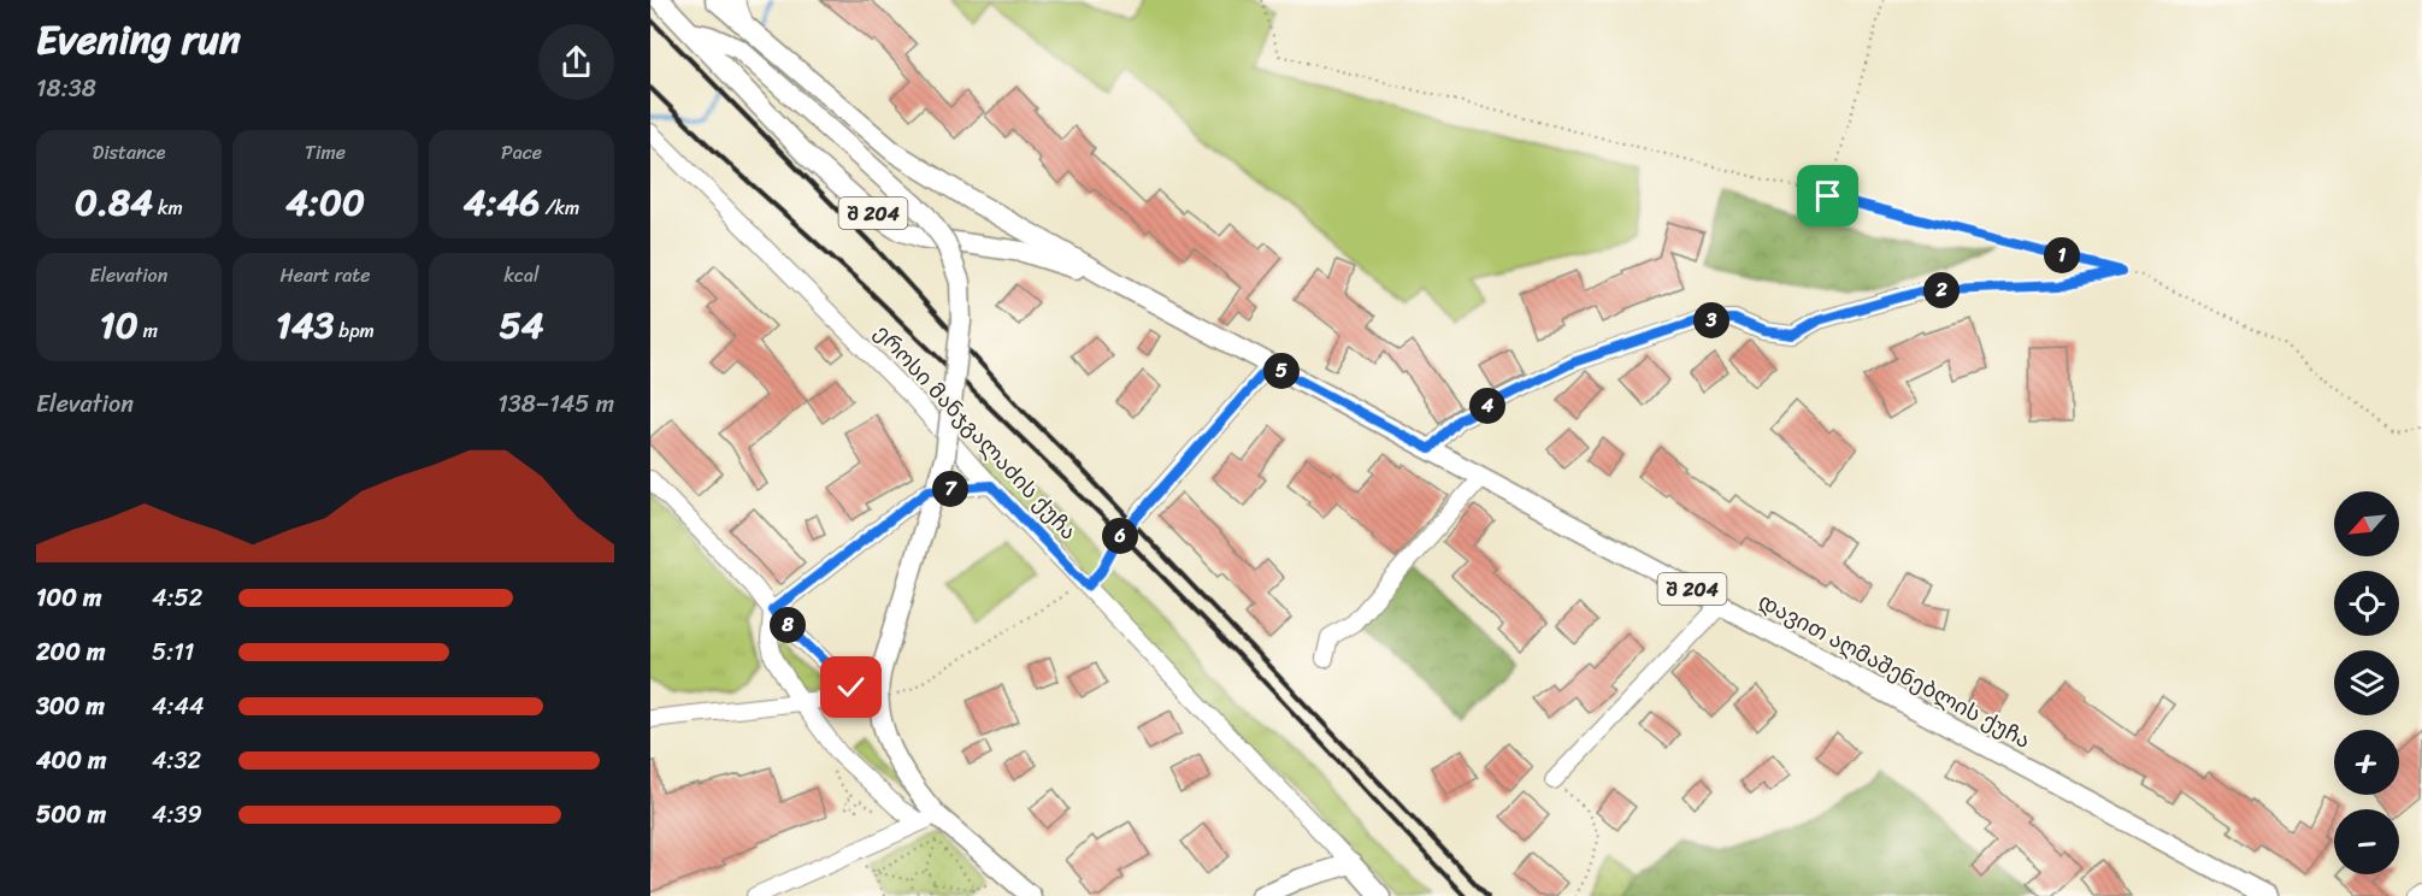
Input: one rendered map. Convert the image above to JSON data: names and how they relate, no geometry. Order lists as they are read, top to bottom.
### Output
{
  "streets": {
    "main road": ["შ 204", "ეროსი მანჯგალაძის ქუჩა", "დავით აღმაშენებლის ქუჩა"]
  },
  "north": "bottom left",
  "page": {
    "heading": ["Evening run", "18:38"],
    "stats": [
      ["Distance", "0.84 km"],
      ["Time", "4:00"],
      ["Pace", "4:46 /km"],
      ["Elevation", "10 m"],
      ["Heart rate", "143 bpm"],
      ["kcal", "54"]
    ],
    "pins": [
      "1",
      "2",
      "3",
      "5",
      "4",
      "7",
      "6",
      "8"
    ],
    "chart": ["Elevation", "138–145 m"],
    "map_buttons": ["+", "−"],
    "list": [
      {
        "name": "100 m",
        "note": "4:52"
      },
      {
        "name": "200 m",
        "note": "5:11"
      },
      {
        "name": "300 m",
        "note": "4:44"
      },
      {
        "name": "400 m",
        "note": "4:32"
      },
      {
        "name": "500 m",
        "note": "4:39"
      }
    ]
  }
}
